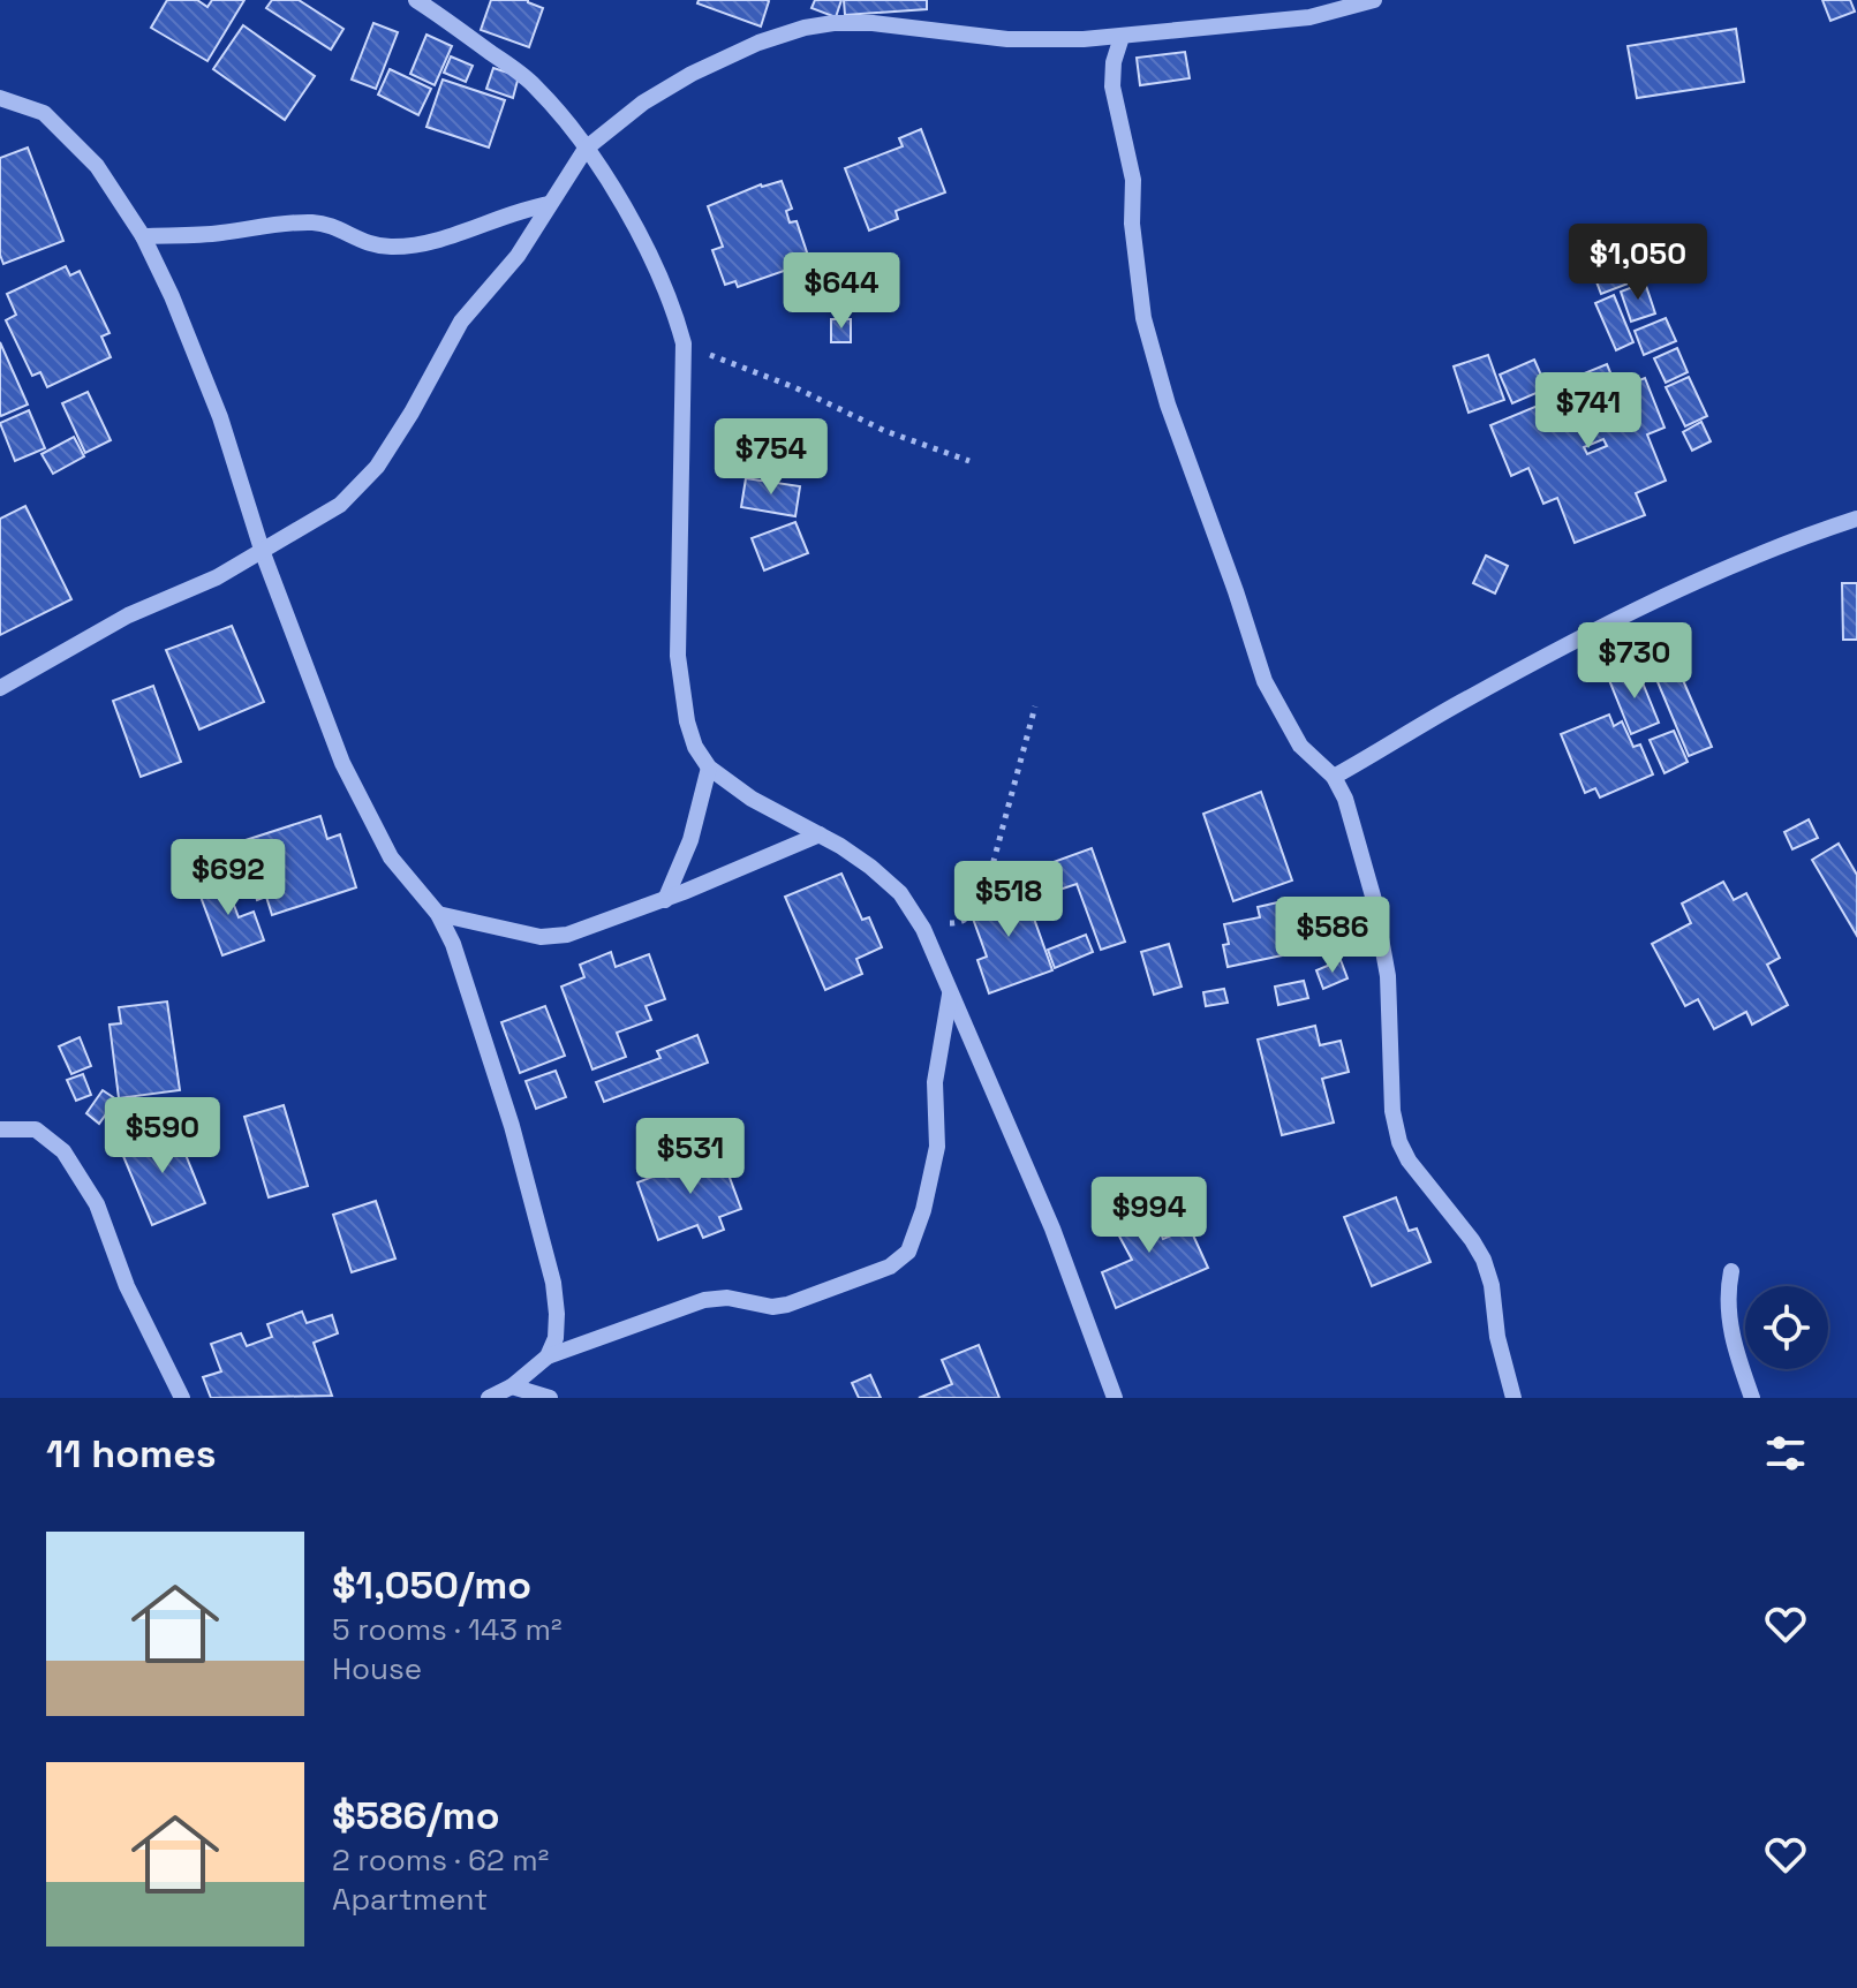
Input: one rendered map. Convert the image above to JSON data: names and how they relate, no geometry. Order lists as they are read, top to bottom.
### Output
{
  "page": {
    "price": [
      "$1,050",
      "$644",
      "$741",
      "$754",
      "$730",
      "$692",
      "$518",
      "$586",
      "$590",
      "$531",
      "$994"
    ],
    "heading": "11 homes",
    "list": [
      {
        "name": "$1,050/mo",
        "note": "5 rooms · 143 m² · House"
      },
      {
        "name": "$586/mo",
        "note": "2 rooms · 62 m² · Apartment"
      }
    ]
  }
}
